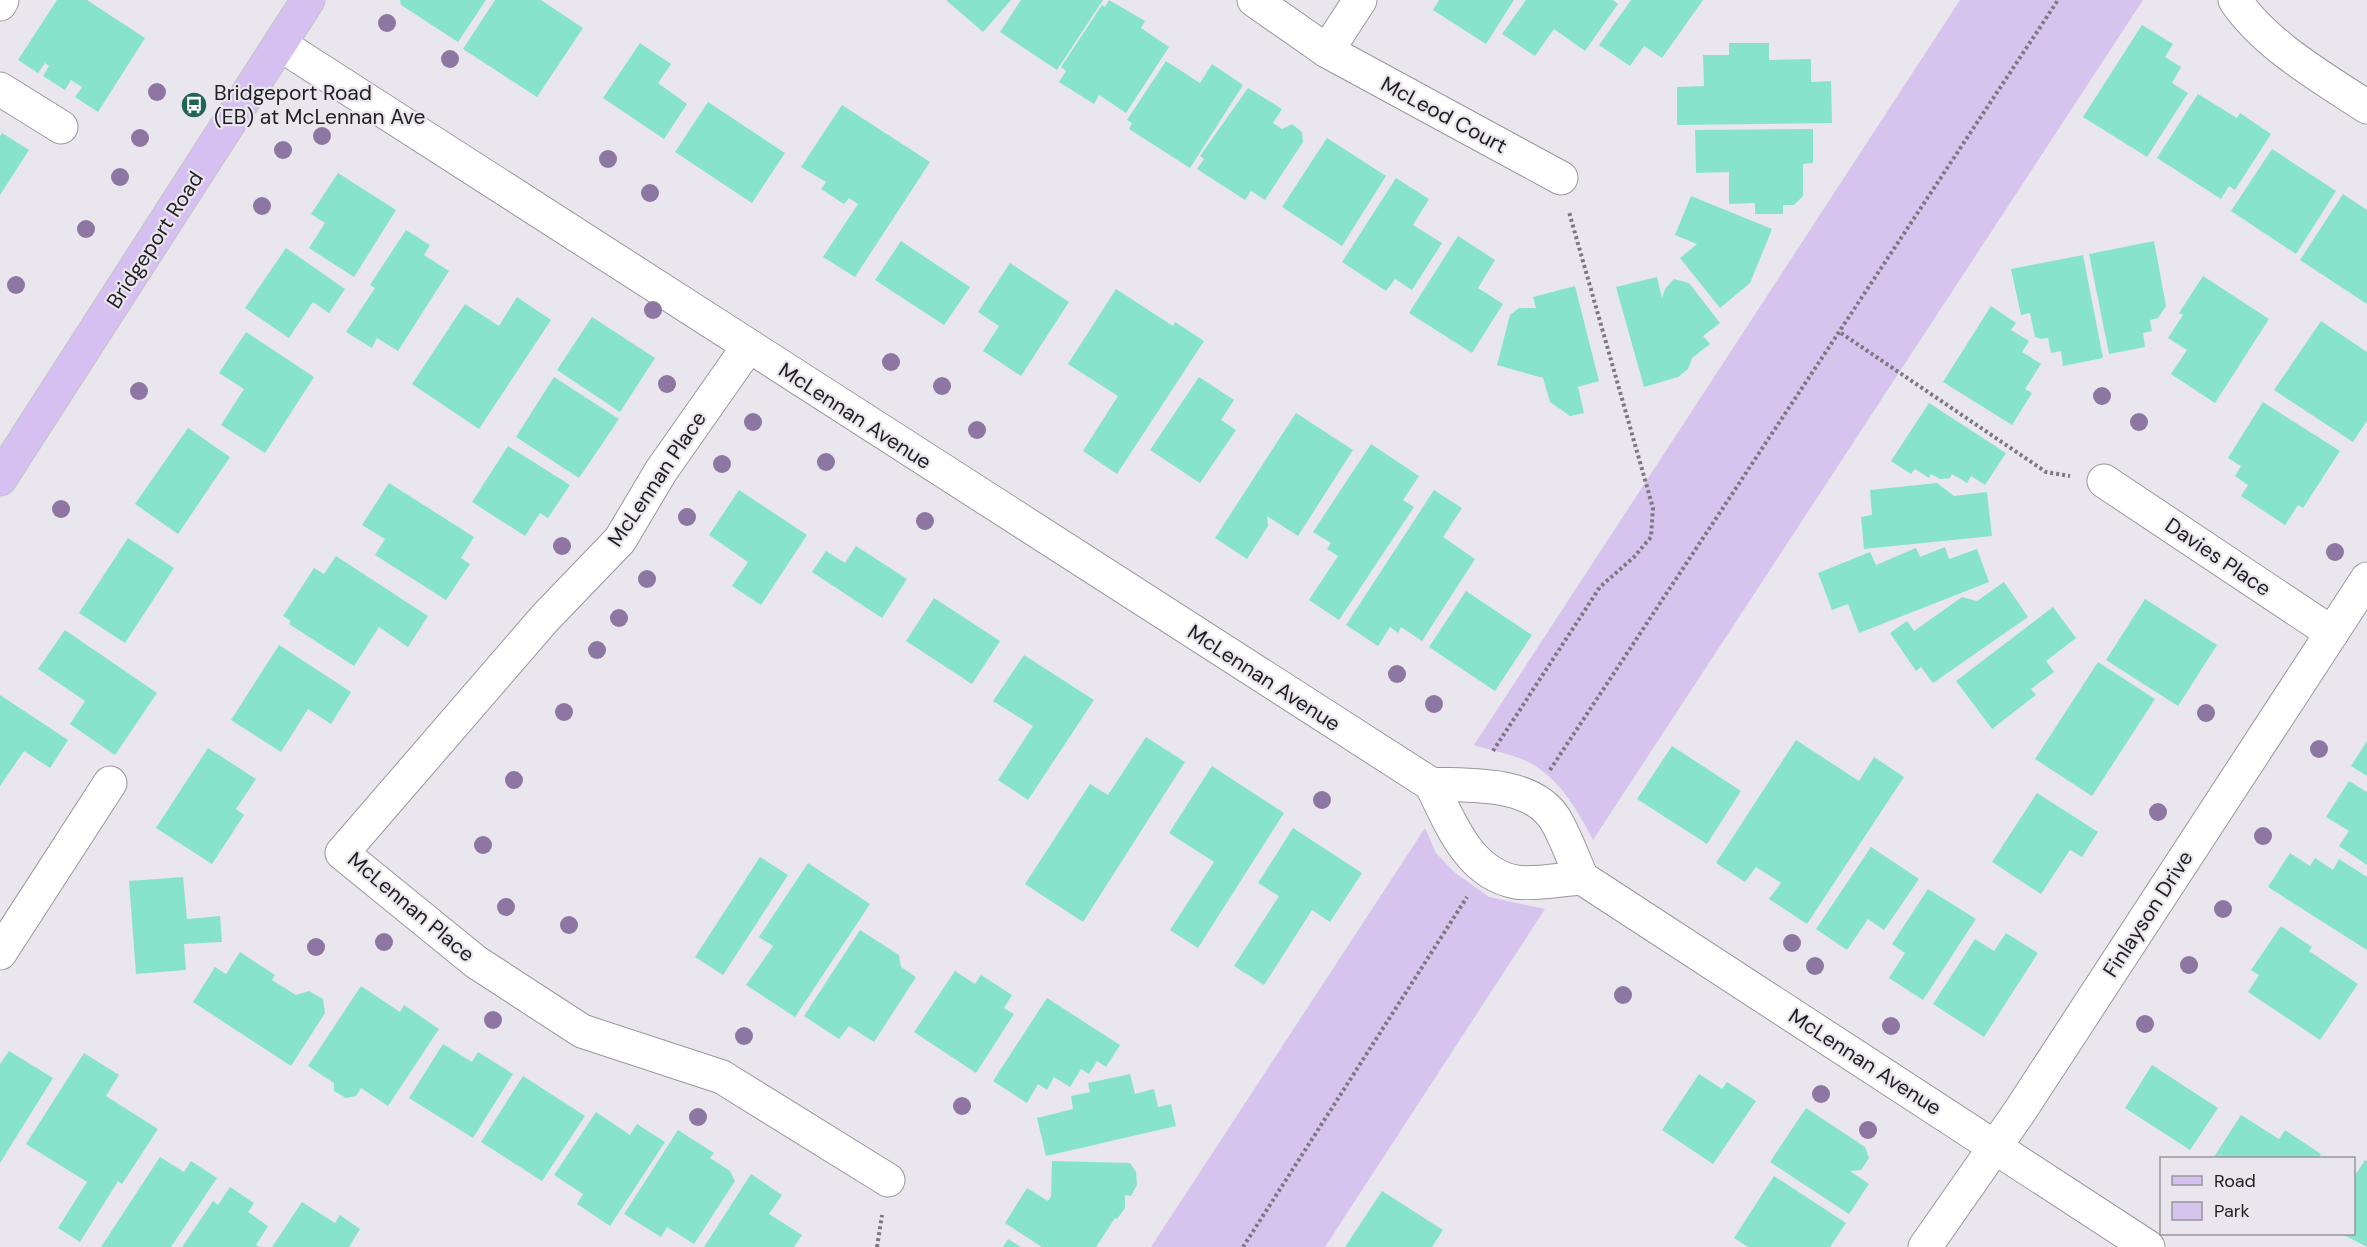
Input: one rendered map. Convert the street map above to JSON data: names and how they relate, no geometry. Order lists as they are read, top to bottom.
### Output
{
  "streets": {
    "main road": ["Bridgeport Road"],
    "street": [
      "McLeod Court",
      "McLennan Avenue",
      "McLennan Place",
      "Davies Place",
      "Finlayson Drive"
    ]
  },
  "crossings": [
    ["Bridgeport Road", "McLennan Avenue"],
    ["McLennan Avenue", "McLennan Place"],
    ["McLennan Avenue", "Finlayson Drive"],
    ["Davies Place", "Finlayson Drive"]
  ],
  "places": {
    "bus stop": ["Bridgeport Road (EB) at McLennan Ave"]
  },
  "legend": ["Road", "Park"]
}
